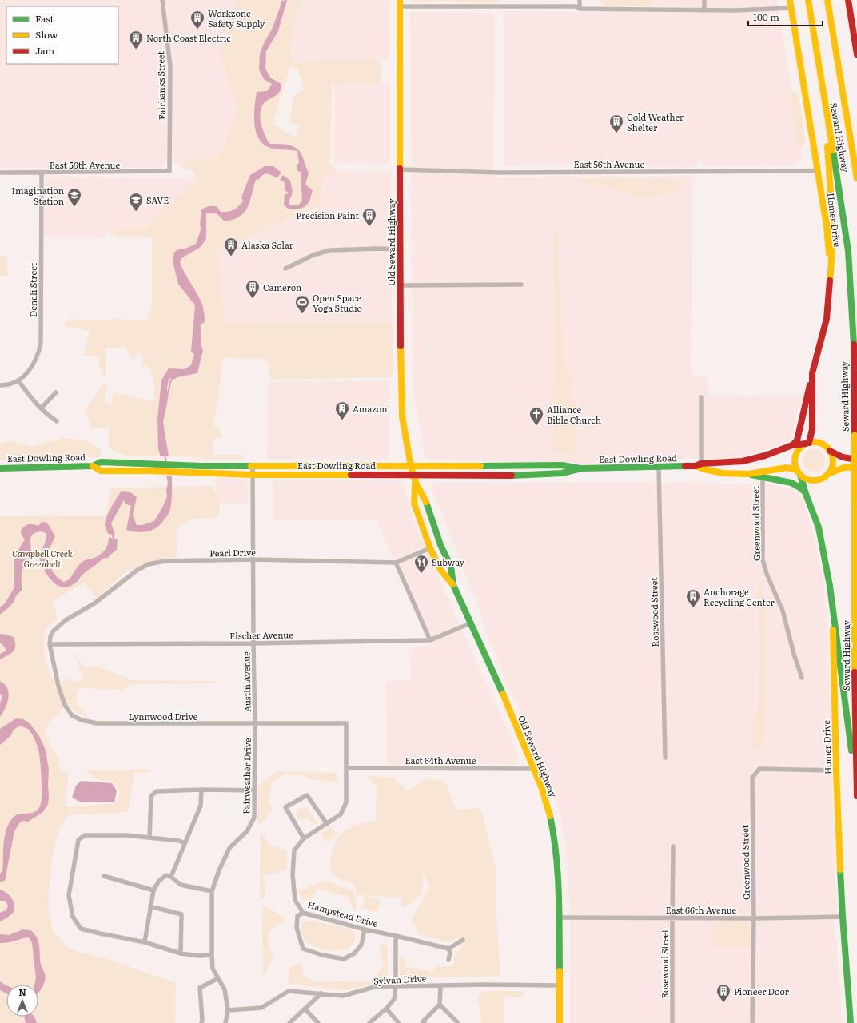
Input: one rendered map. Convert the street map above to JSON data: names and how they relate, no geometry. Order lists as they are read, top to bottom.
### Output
{
  "streets": {
    "main road": [
      "Seward Highway",
      "Homer Drive",
      "Old Seward Highway",
      "East Dowling Road"
    ],
    "street": [
      "Fairbanks Street",
      "East 56th Avenue",
      "Denali Street",
      "Greenwood Street",
      "Pearl Drive",
      "Rosewood Street",
      "Fischer Avenue",
      "Austin Avenue",
      "Lynnwood Drive",
      "East 64th Avenue",
      "Fairweather Drive",
      "East 66th Avenue",
      "Hampstead Drive",
      "Sylvan Drive"
    ]
  },
  "crossings": [
    ["Fairbanks Street", "East 56th Avenue"],
    ["East 56th Avenue", "Homer Drive"],
    ["East 56th Avenue", "Old Seward Highway"],
    ["East 56th Avenue", "Denali Street"],
    ["Homer Drive", "East Dowling Road"],
    ["Homer Drive", "Greenwood Street"],
    ["Homer Drive", "East 66th Avenue"],
    ["Old Seward Highway", "East Dowling Road"],
    ["Old Seward Highway", "Pearl Drive"],
    ["Old Seward Highway", "Fischer Avenue"],
    ["Old Seward Highway", "East 64th Avenue"],
    ["Old Seward Highway", "East 66th Avenue"],
    ["Old Seward Highway", "Sylvan Drive"],
    ["East Dowling Road", "Rosewood Street"],
    ["East Dowling Road", "Austin Avenue"],
    ["Greenwood Street", "East 66th Avenue"],
    ["Pearl Drive", "Austin Avenue"],
    ["Pearl Drive", "Lynnwood Drive"],
    ["Rosewood Street", "East 66th Avenue"],
    ["Fischer Avenue", "Austin Avenue"],
    ["Fischer Avenue", "Lynnwood Drive"],
    ["Austin Avenue", "Lynnwood Drive"],
    ["Austin Avenue", "Fairweather Drive"],
    ["Lynnwood Drive", "Fairweather Drive"],
    ["Lynnwood Drive", "Hampstead Drive"],
    ["East 64th Avenue", "Hampstead Drive"],
    ["Fairweather Drive", "Sylvan Drive"]
  ],
  "parks": ["Campbell Creek Greenbelt"],
  "places": {
    "building": [
      "Workzone Safety Supply",
      "North Coast Electric",
      "Cold Weather Shelter",
      "Precision Paint",
      "Alaska Solar",
      "Cameron",
      "Amazon",
      "Anchorage Recycling Center",
      "Pioneer Door"
    ],
    "school or university": ["Imagination Station", "SAVE"],
    "sports": ["Open Space Yoga Studio"],
    "church": ["Alliance Bible Church"],
    "restaurant": ["Subway"]
  },
  "legend": ["Fast", "Slow", "Jam"],
  "scale_bar": "100 m",
  "north": "top"
}
